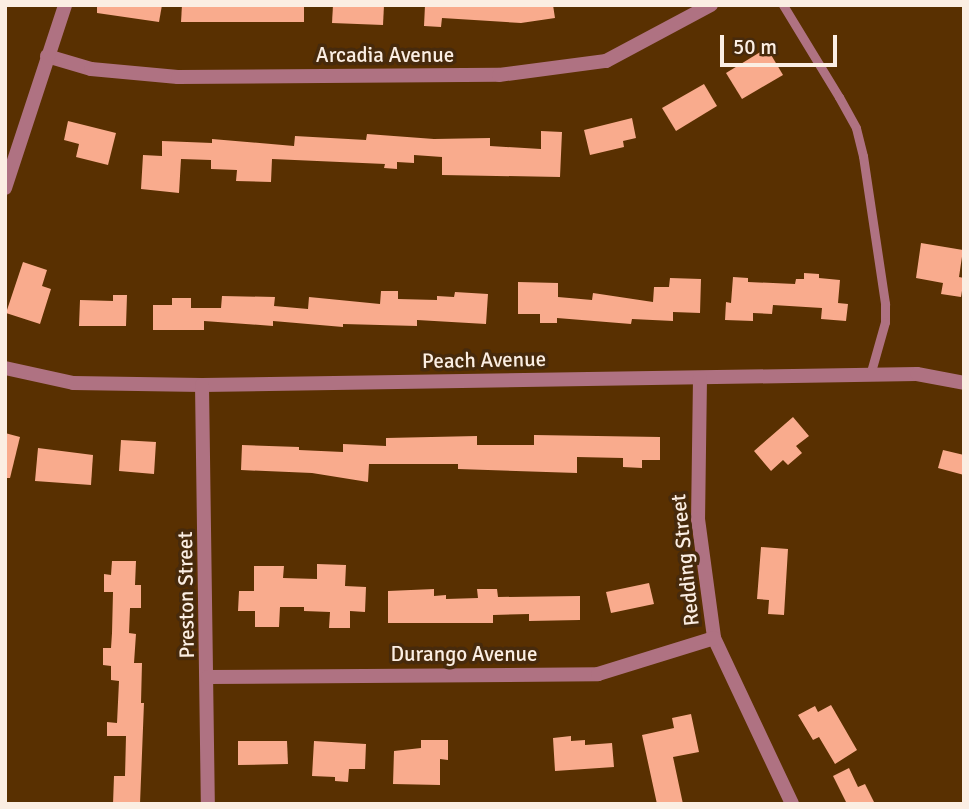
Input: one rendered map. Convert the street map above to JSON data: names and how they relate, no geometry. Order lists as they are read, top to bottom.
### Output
{
  "streets": {
    "street": [
      "Arcadia Avenue",
      "Peach Avenue",
      "Redding Street",
      "Preston Street",
      "Durango Avenue"
    ]
  },
  "crossings": [
    ["Peach Avenue", "Redding Street"],
    ["Peach Avenue", "Preston Street"],
    ["Redding Street", "Durango Avenue"],
    ["Preston Street", "Durango Avenue"]
  ],
  "scale_bar": "50 m"
}
